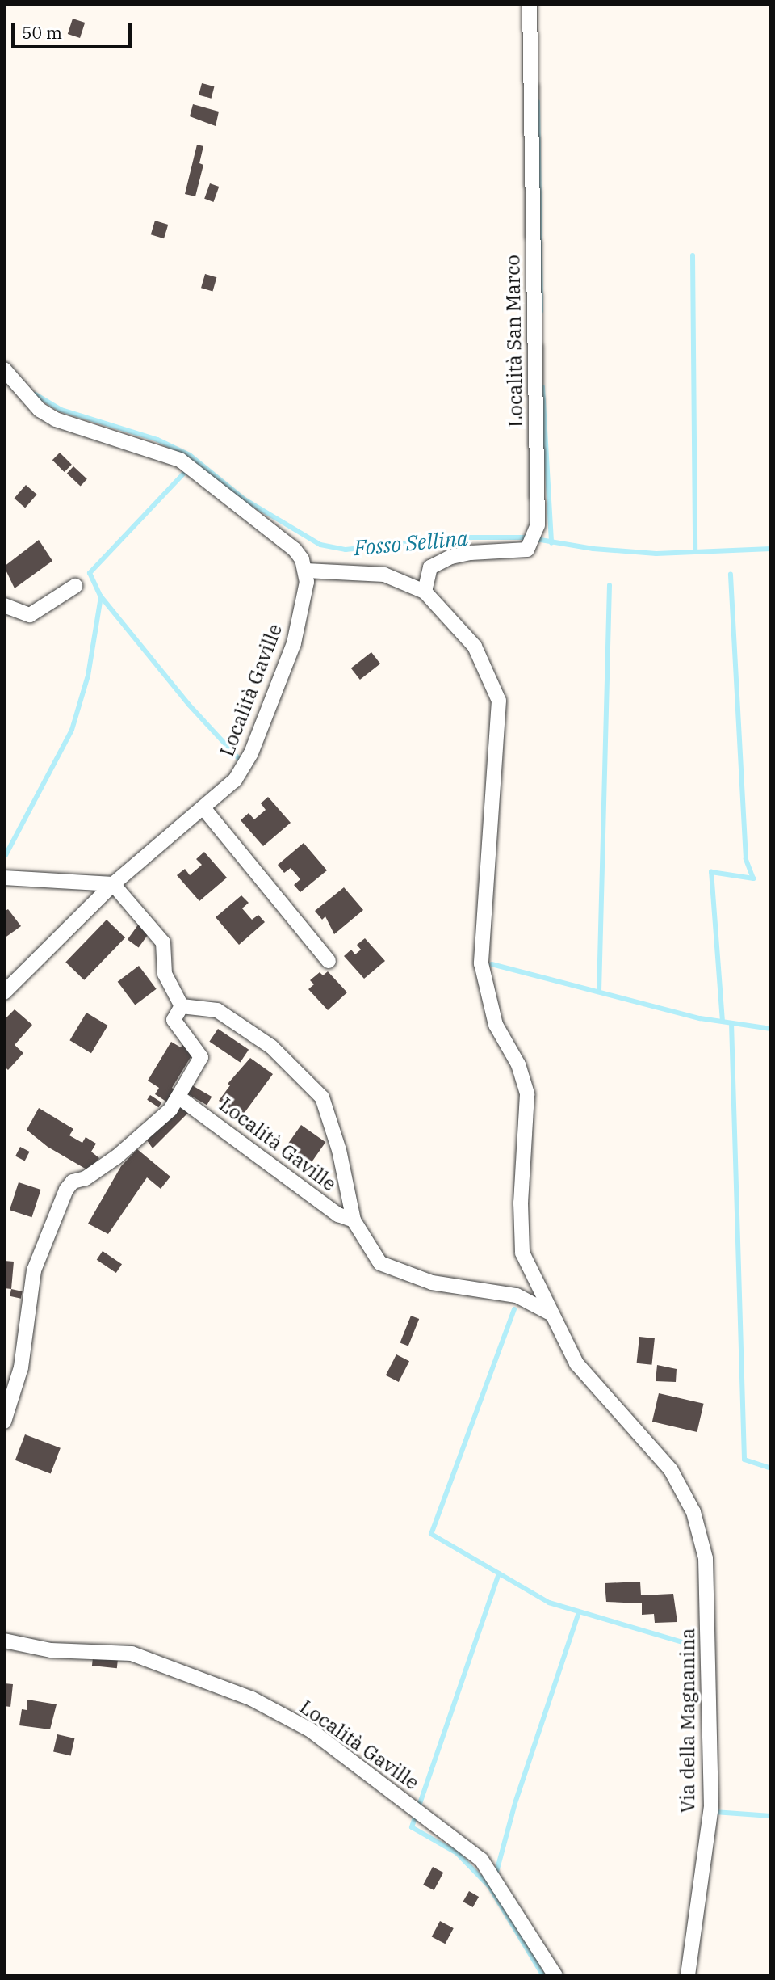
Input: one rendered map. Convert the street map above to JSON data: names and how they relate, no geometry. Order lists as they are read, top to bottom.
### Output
{
  "streets": {
    "street": ["Località San Marco", "Località Gaville", "Via della Magnanina"]
  },
  "crossings": [
    ["Località San Marco", "Via della Magnanina"],
    ["Località Gaville", "Via della Magnanina"]
  ],
  "water": ["Fosso Sellina"],
  "scale_bar": "50 m"
}
